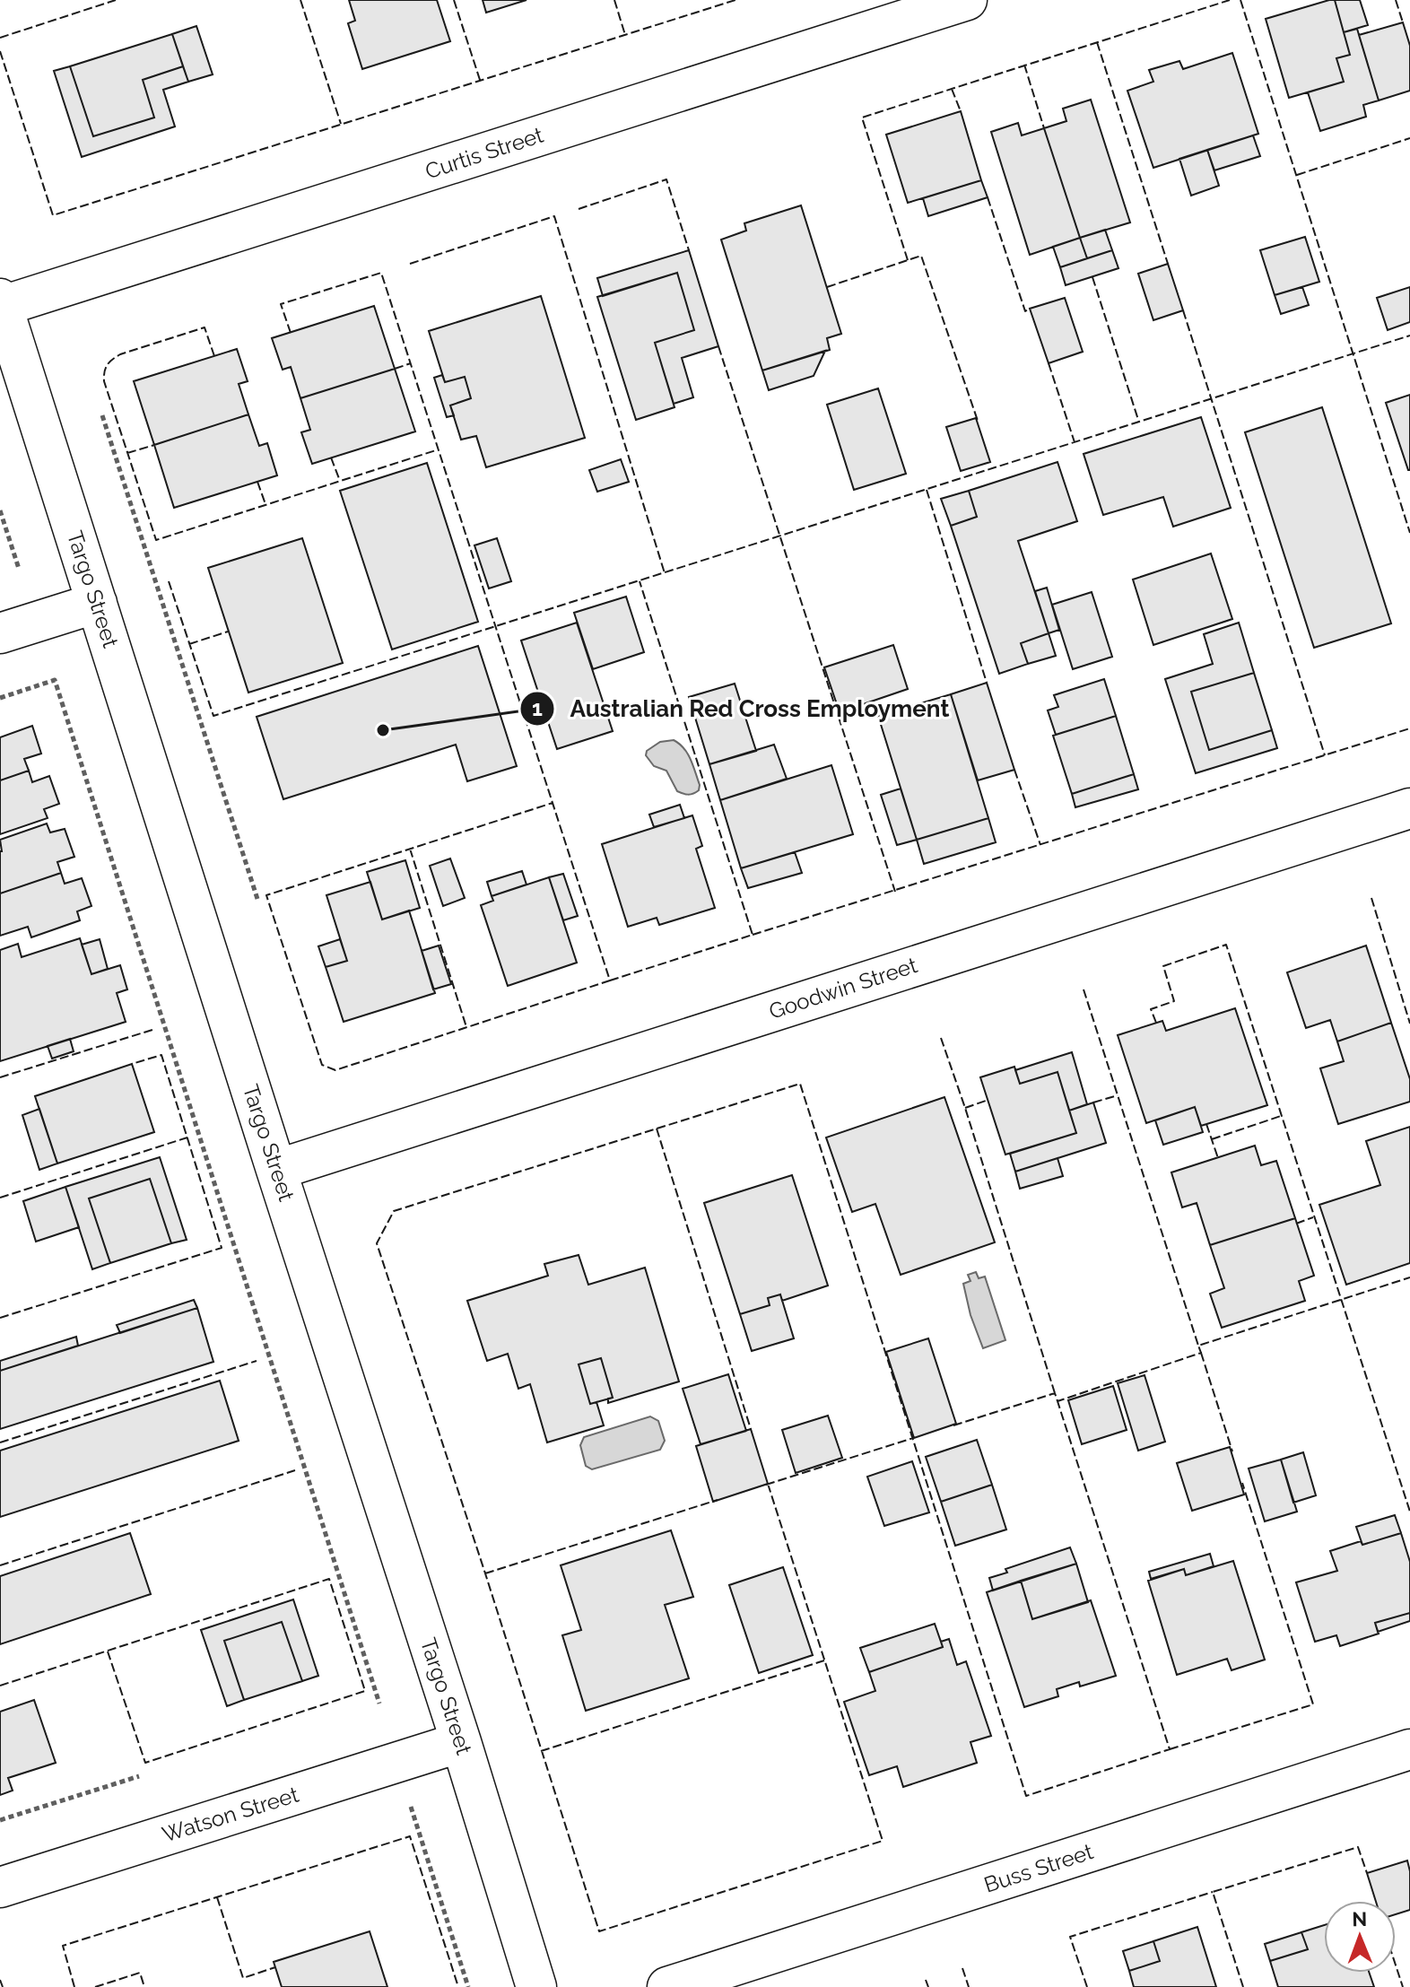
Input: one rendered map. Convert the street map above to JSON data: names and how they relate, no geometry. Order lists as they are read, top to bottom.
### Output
{
  "streets": {
    "street": [
      "Curtis Street",
      "Targo Street",
      "Goodwin Street",
      "Watson Street",
      "Buss Street"
    ]
  },
  "crossings": [
    ["Curtis Street", "Targo Street"],
    ["Targo Street", "Goodwin Street"],
    ["Targo Street", "Watson Street"]
  ],
  "places": ["Australian Red Cross Employment"],
  "north": "top"
}
